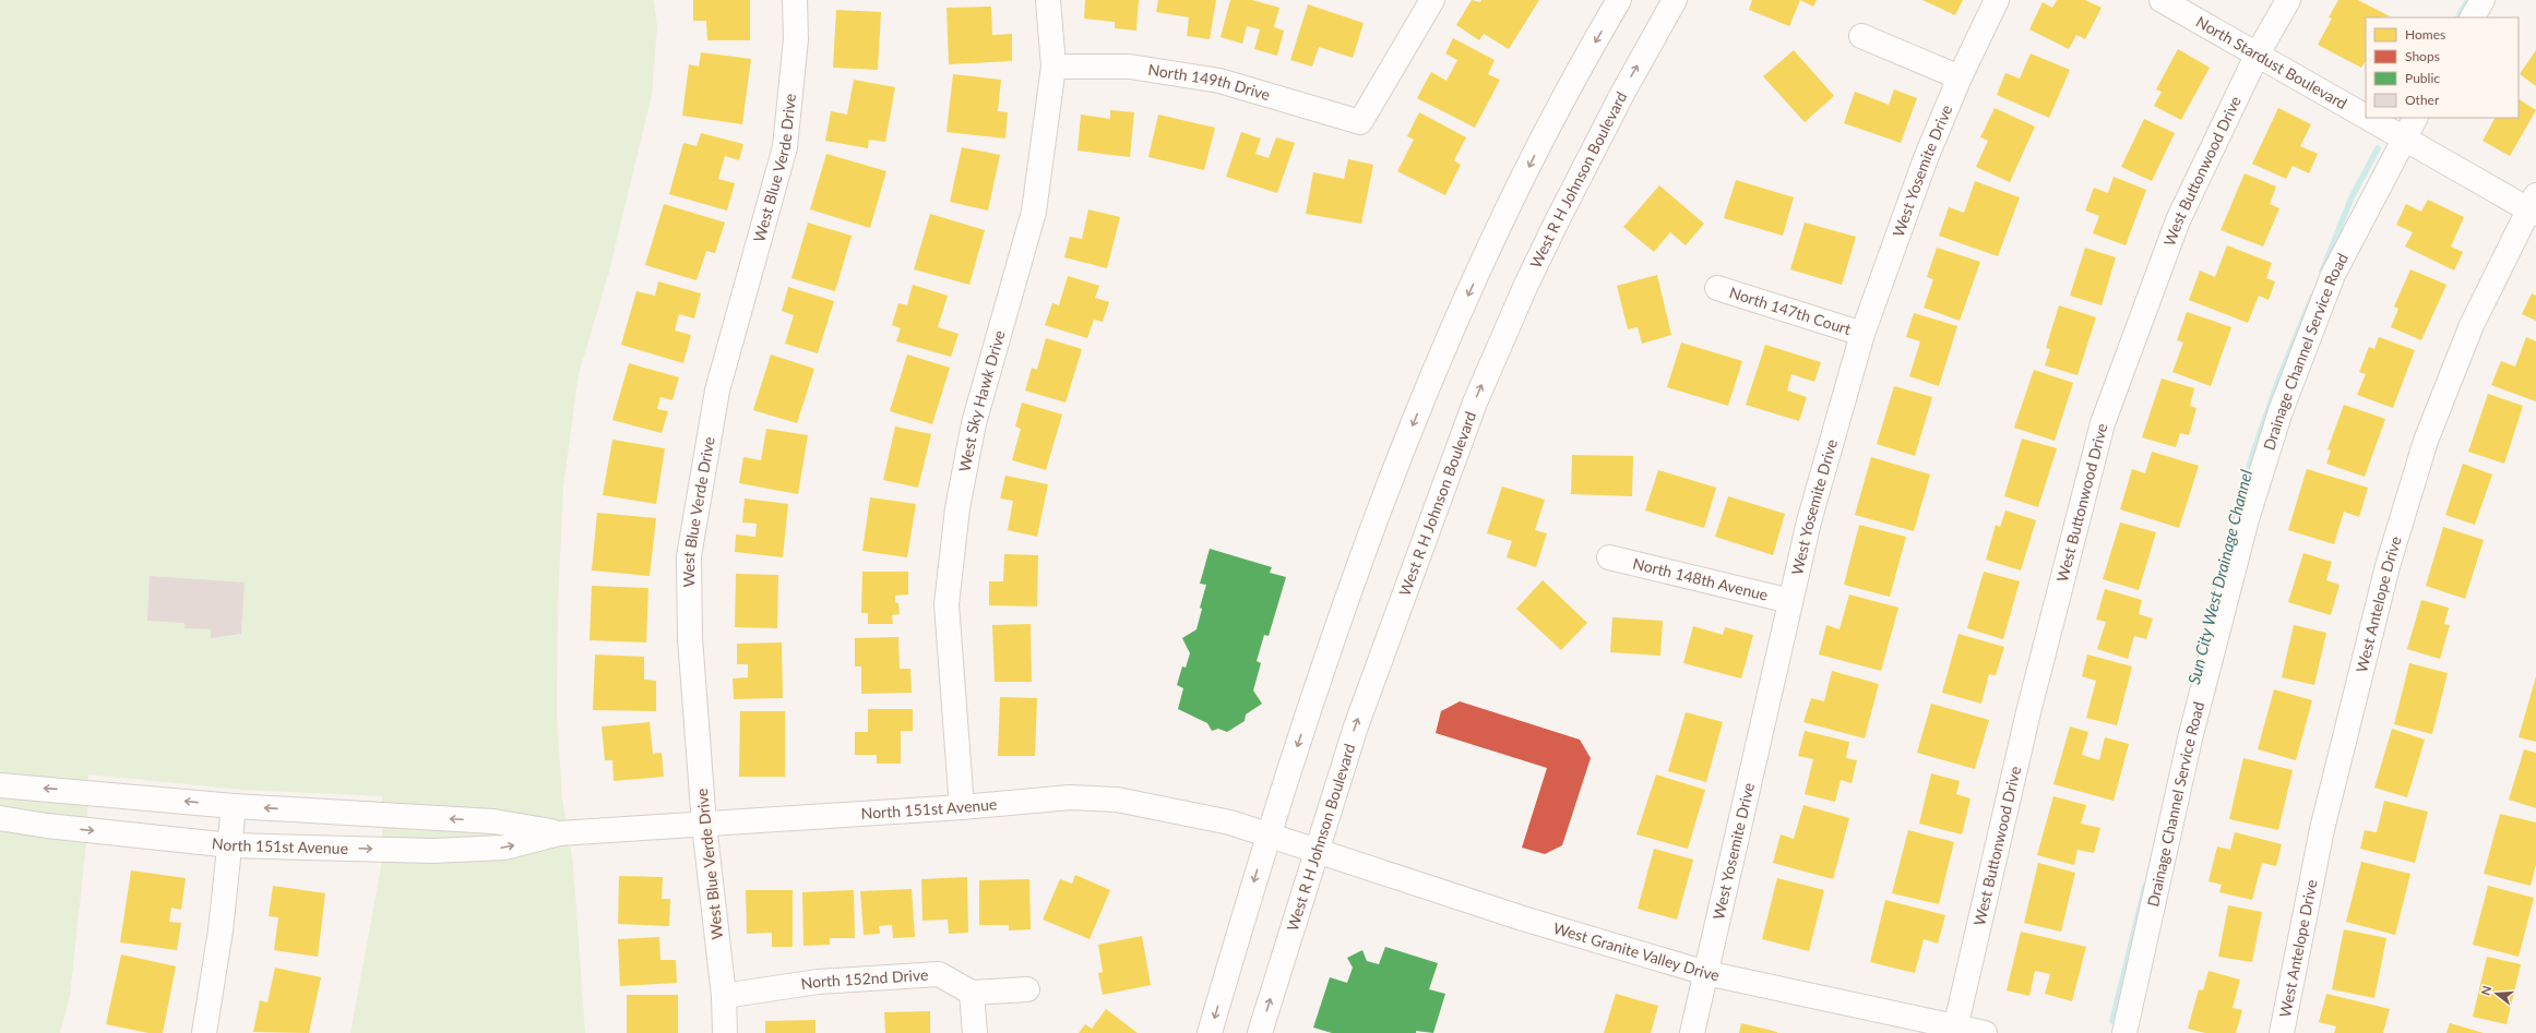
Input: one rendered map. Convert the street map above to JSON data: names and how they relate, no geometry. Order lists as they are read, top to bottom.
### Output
{
  "streets": {
    "street": [
      "North Stardust Boulevard",
      "North 149th Drive",
      "West Blue Verde Drive",
      "West Yosemite Drive",
      "West Buttonwood Drive",
      "West R H Johnson Boulevard",
      "North 147th Court",
      "Drainage Channel Service Road",
      "West Sky Hawk Drive",
      "North 148th Avenue",
      "West Antelope Drive",
      "North 151st Avenue",
      "West Granite Valley Drive",
      "North 152nd Drive"
    ]
  },
  "crossings": [
    ["North Stardust Boulevard", "West Buttonwood Drive"],
    ["North Stardust Boulevard", "Drainage Channel Service Road"],
    ["North Stardust Boulevard", "West Antelope Drive"],
    ["North 149th Drive", "West Sky Hawk Drive"],
    ["West Blue Verde Drive", "North 151st Avenue"],
    ["West Blue Verde Drive", "North 152nd Drive"],
    ["West Yosemite Drive", "North 147th Court"],
    ["West Yosemite Drive", "North 148th Avenue"],
    ["West Yosemite Drive", "West Granite Valley Drive"],
    ["West Buttonwood Drive", "West Granite Valley Drive"],
    ["West R H Johnson Boulevard", "North 151st Avenue"],
    ["West R H Johnson Boulevard", "West Granite Valley Drive"],
    ["West Sky Hawk Drive", "North 151st Avenue"],
    ["North 151st Avenue", "West Granite Valley Drive"]
  ],
  "water": ["Sun City West Drainage Channel"],
  "legend": [
    "Homes",
    "Shops",
    "Public",
    "Other"
  ],
  "north": "left"
}
